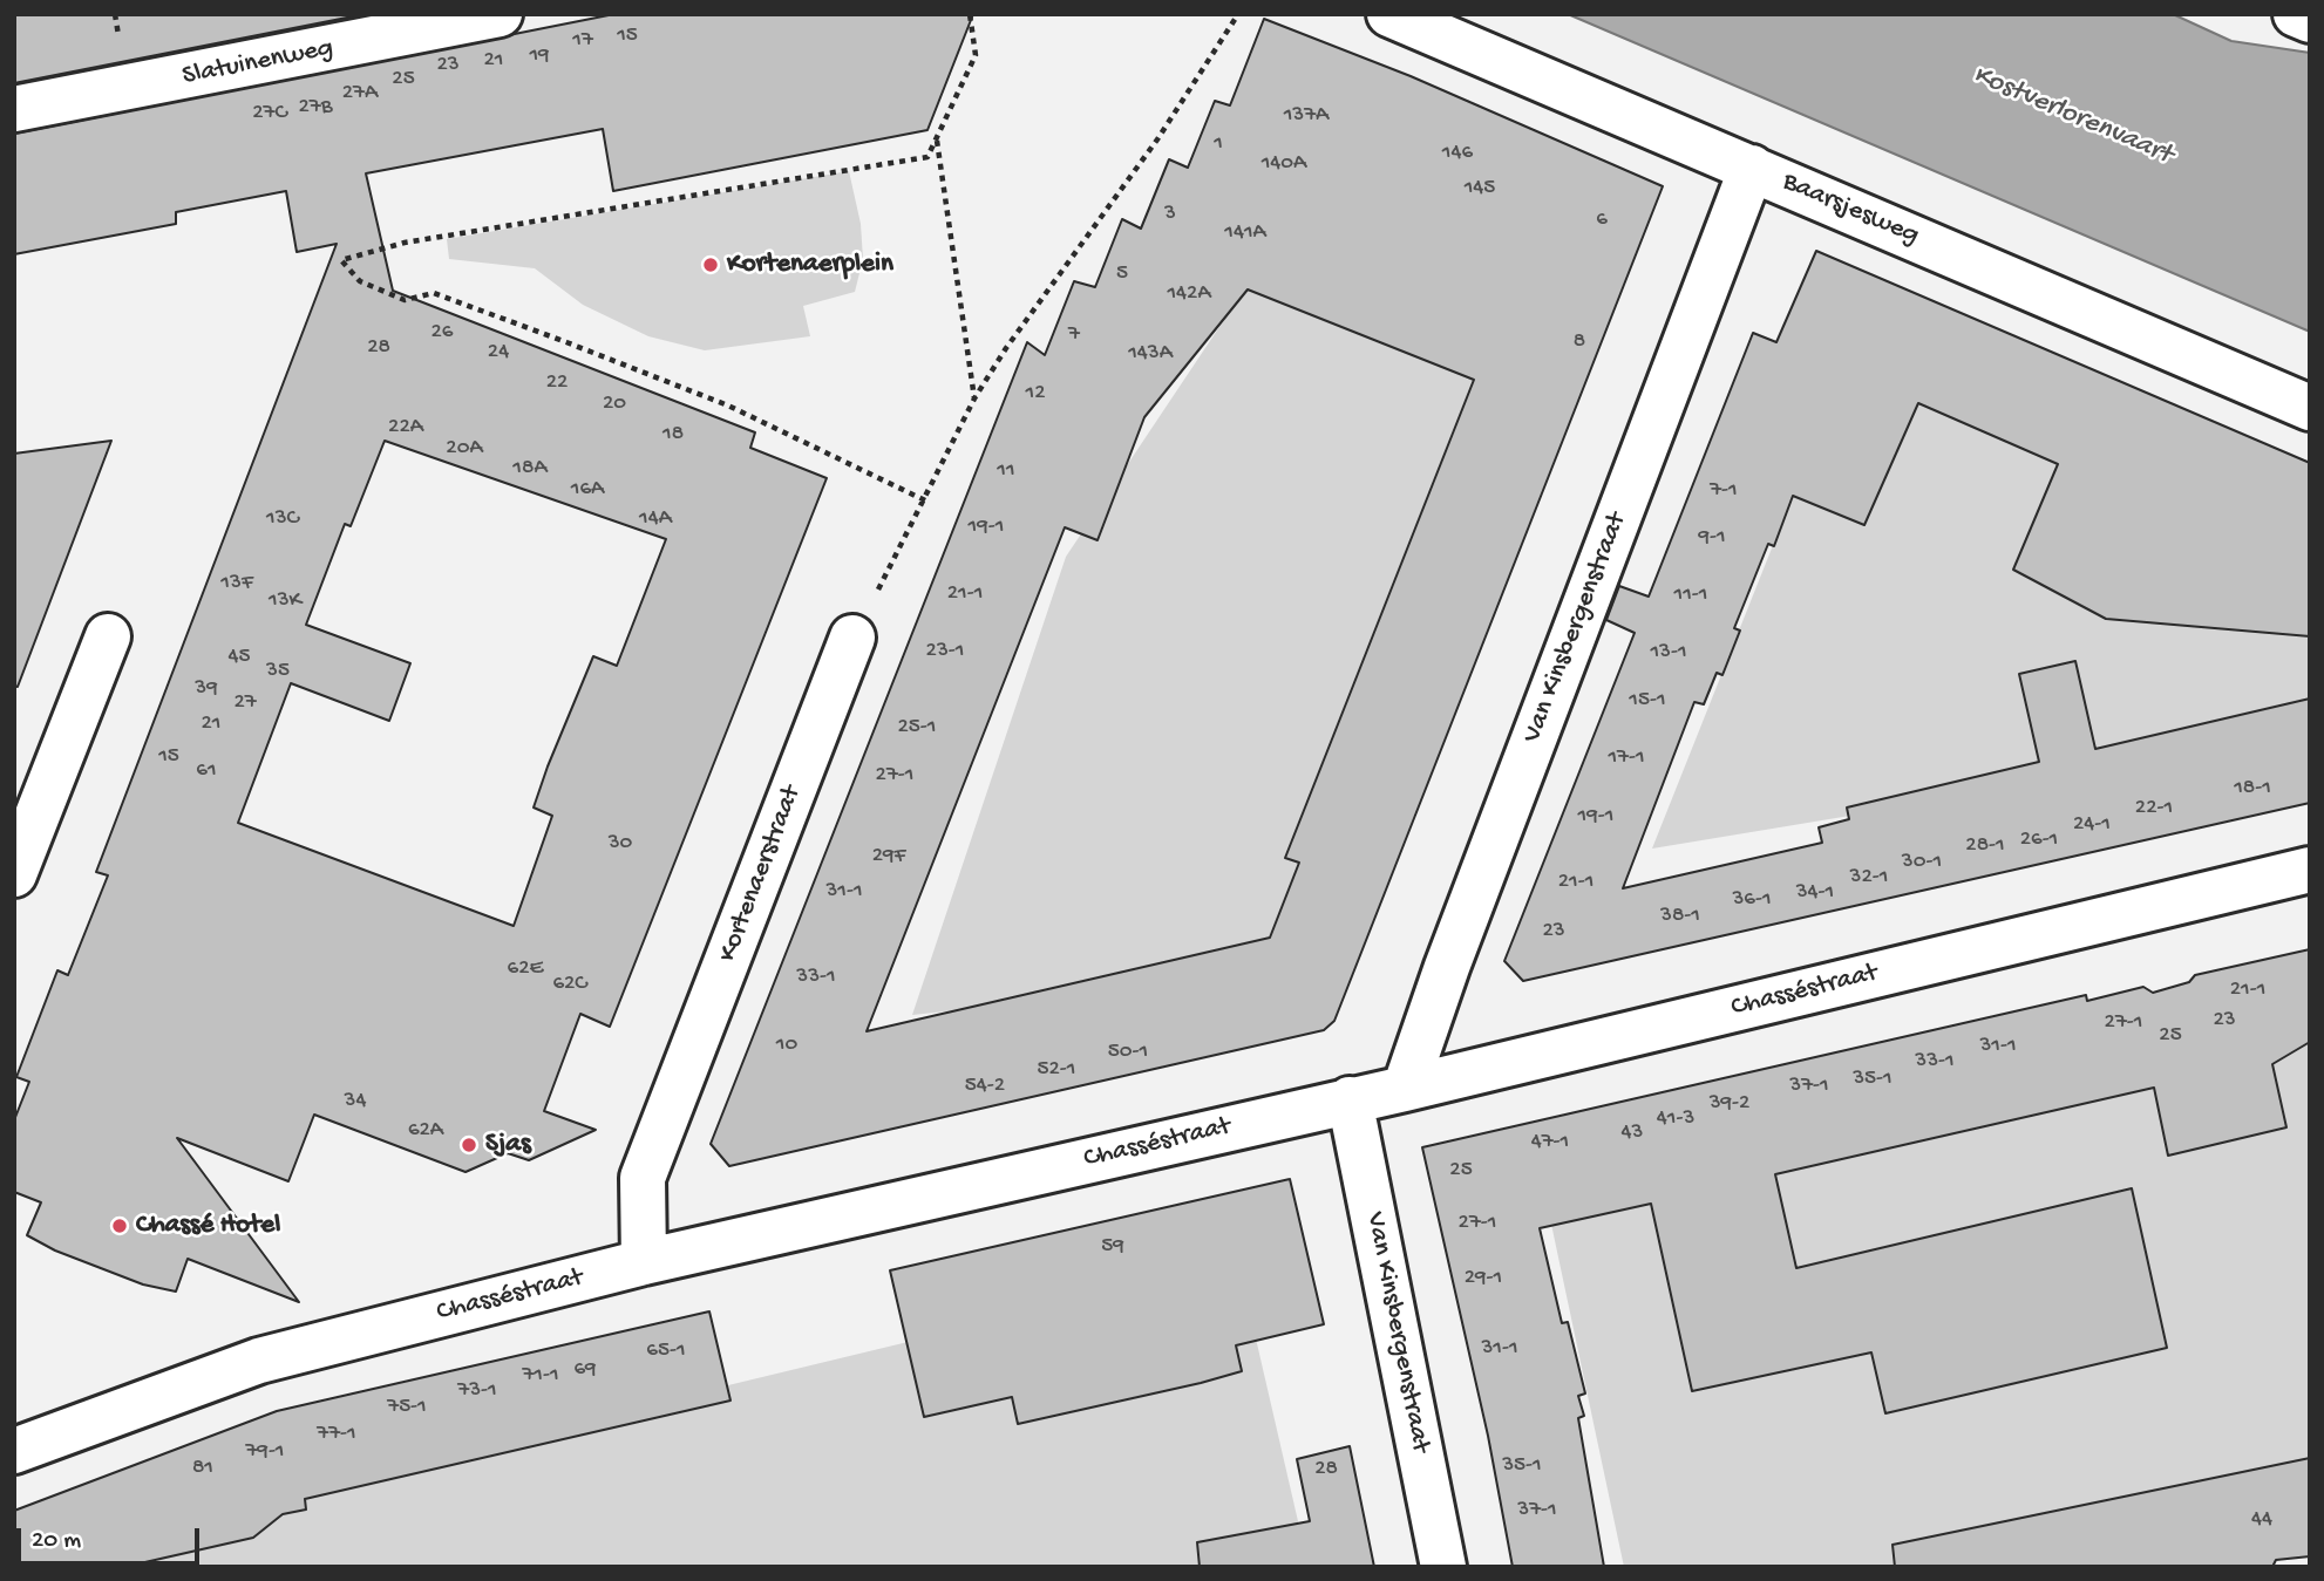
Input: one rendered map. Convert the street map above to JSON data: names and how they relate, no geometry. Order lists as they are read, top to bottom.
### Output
{
  "streets": {
    "street": [
      "Slatuinenweg",
      "Baarsjesweg",
      "Van Kinsbergenstraat",
      "Kortenaerstraat",
      "Chasséstraat"
    ]
  },
  "crossings": [
    ["Baarsjesweg", "Van Kinsbergenstraat"],
    ["Van Kinsbergenstraat", "Chasséstraat"],
    ["Kortenaerstraat", "Chasséstraat"]
  ],
  "water": ["Kostverlorenvaart"],
  "places": ["Kortenaerplein", "Sjas", "Chassé Hotel"],
  "house_numbers": [
    "15",
    "17",
    "19",
    "21",
    "23",
    "25",
    "27A",
    "27B",
    "27C",
    "137A",
    "1",
    "146",
    "140A",
    "145",
    "3",
    "6",
    "141A",
    "5",
    "142A",
    "26",
    "7",
    "8",
    "28",
    "24",
    "143A",
    "22",
    "12",
    "20",
    "22A",
    "18",
    "20A",
    "18A",
    "11",
    "16A",
    "7-1",
    "13C",
    "14A",
    "19-1",
    "9-1",
    "13F",
    "21-1",
    "11-1",
    "13K",
    "23-1",
    "13-1",
    "45",
    "35",
    "39",
    "15-1",
    "27",
    "21",
    "25-1",
    "15",
    "17-1",
    "61",
    "27-1",
    "18-1",
    "22-1",
    "19-1",
    "24-1",
    "26-1",
    "30",
    "28-1",
    "29F",
    "30-1",
    "32-1",
    "21-1",
    "31-1",
    "34-1",
    "36-1",
    "38-1",
    "23",
    "62E",
    "33-1",
    "62C",
    "21-1",
    "23",
    "27-1",
    "25",
    "10",
    "31-1",
    "50-1",
    "33-1",
    "52-1",
    "35-1",
    "54-2",
    "37-1",
    "34",
    "39-2",
    "41-3",
    "62A",
    "43",
    "47-1",
    "25",
    "27-1",
    "59",
    "29-1",
    "31-1",
    "65-1",
    "69",
    "71-1",
    "73-1",
    "75-1",
    "77-1",
    "79-1",
    "35-1",
    "81",
    "28",
    "37-1",
    "44"
  ],
  "scale_bar": "20 m"
}
